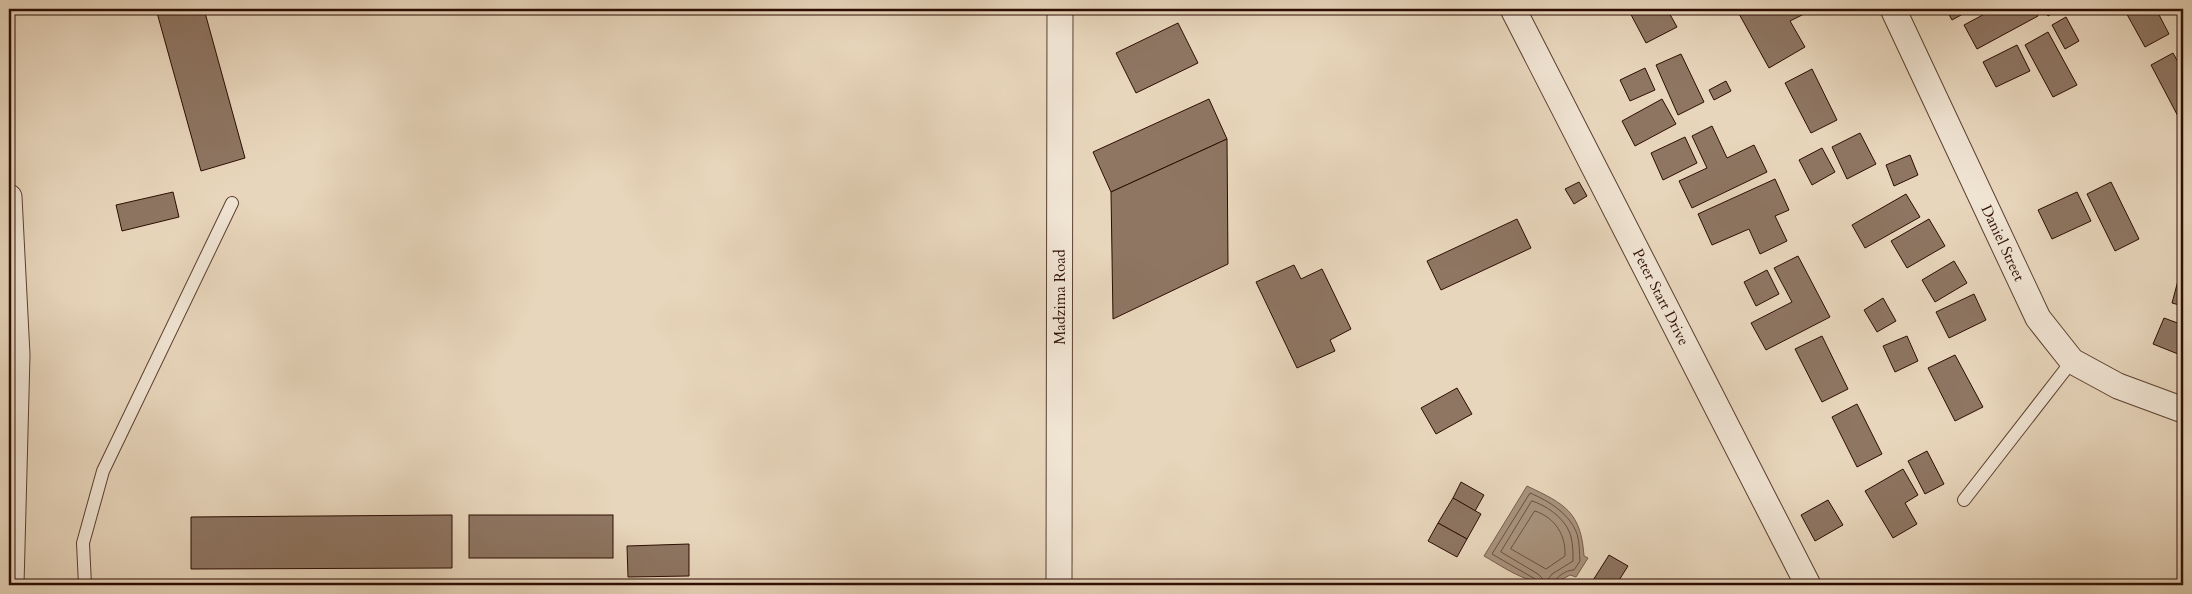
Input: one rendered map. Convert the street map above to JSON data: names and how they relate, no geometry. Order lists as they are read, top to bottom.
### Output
{
  "streets": {
    "street": ["Daniel Street", "Madzima Road", "Peter Start Drive"]
  }
}
